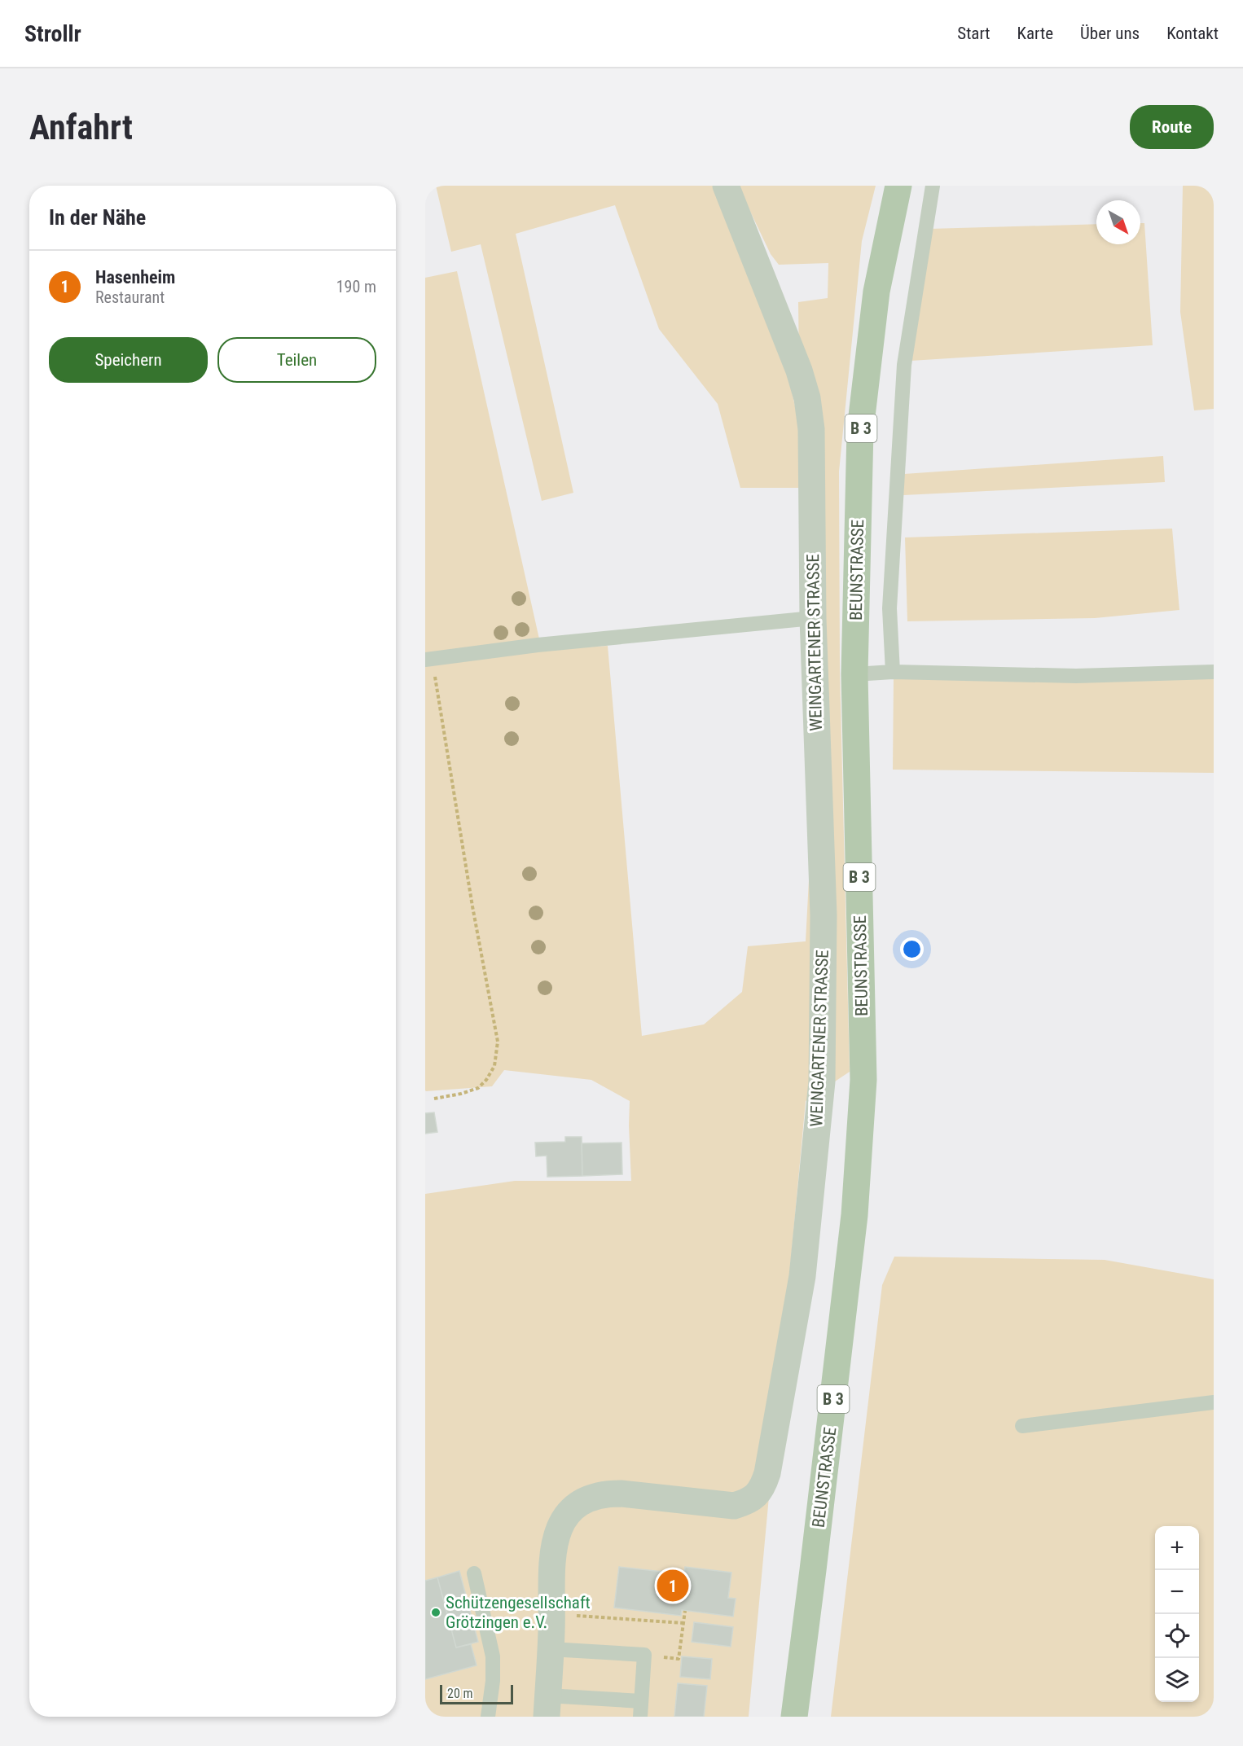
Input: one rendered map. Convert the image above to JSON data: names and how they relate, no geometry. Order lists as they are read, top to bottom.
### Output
{
  "streets": {
    "main road": ["B 3", "BEUNSTRASSE"],
    "street": ["WEINGARTENER STRASSE"]
  },
  "places": ["Schützengesellschaft Grötzingen e.V."],
  "scale_bar": "20 m",
  "north": "bottom right",
  "page": {
    "header": "Strollr",
    "nav": [
      "Start",
      "Karte",
      "Über uns",
      "Kontakt"
    ],
    "buttons": [
      "Route",
      ["Speichern", "Teilen"]
    ],
    "title": "Anfahrt",
    "heading": "In der Nähe",
    "list": [
      {
        "mark": "1",
        "name": "Hasenheim",
        "note": "Restaurant",
        "value": "190 m"
      }
    ],
    "map_buttons": ["+", "−"],
    "pins": "1",
    "scale": "20 m"
  }
}
